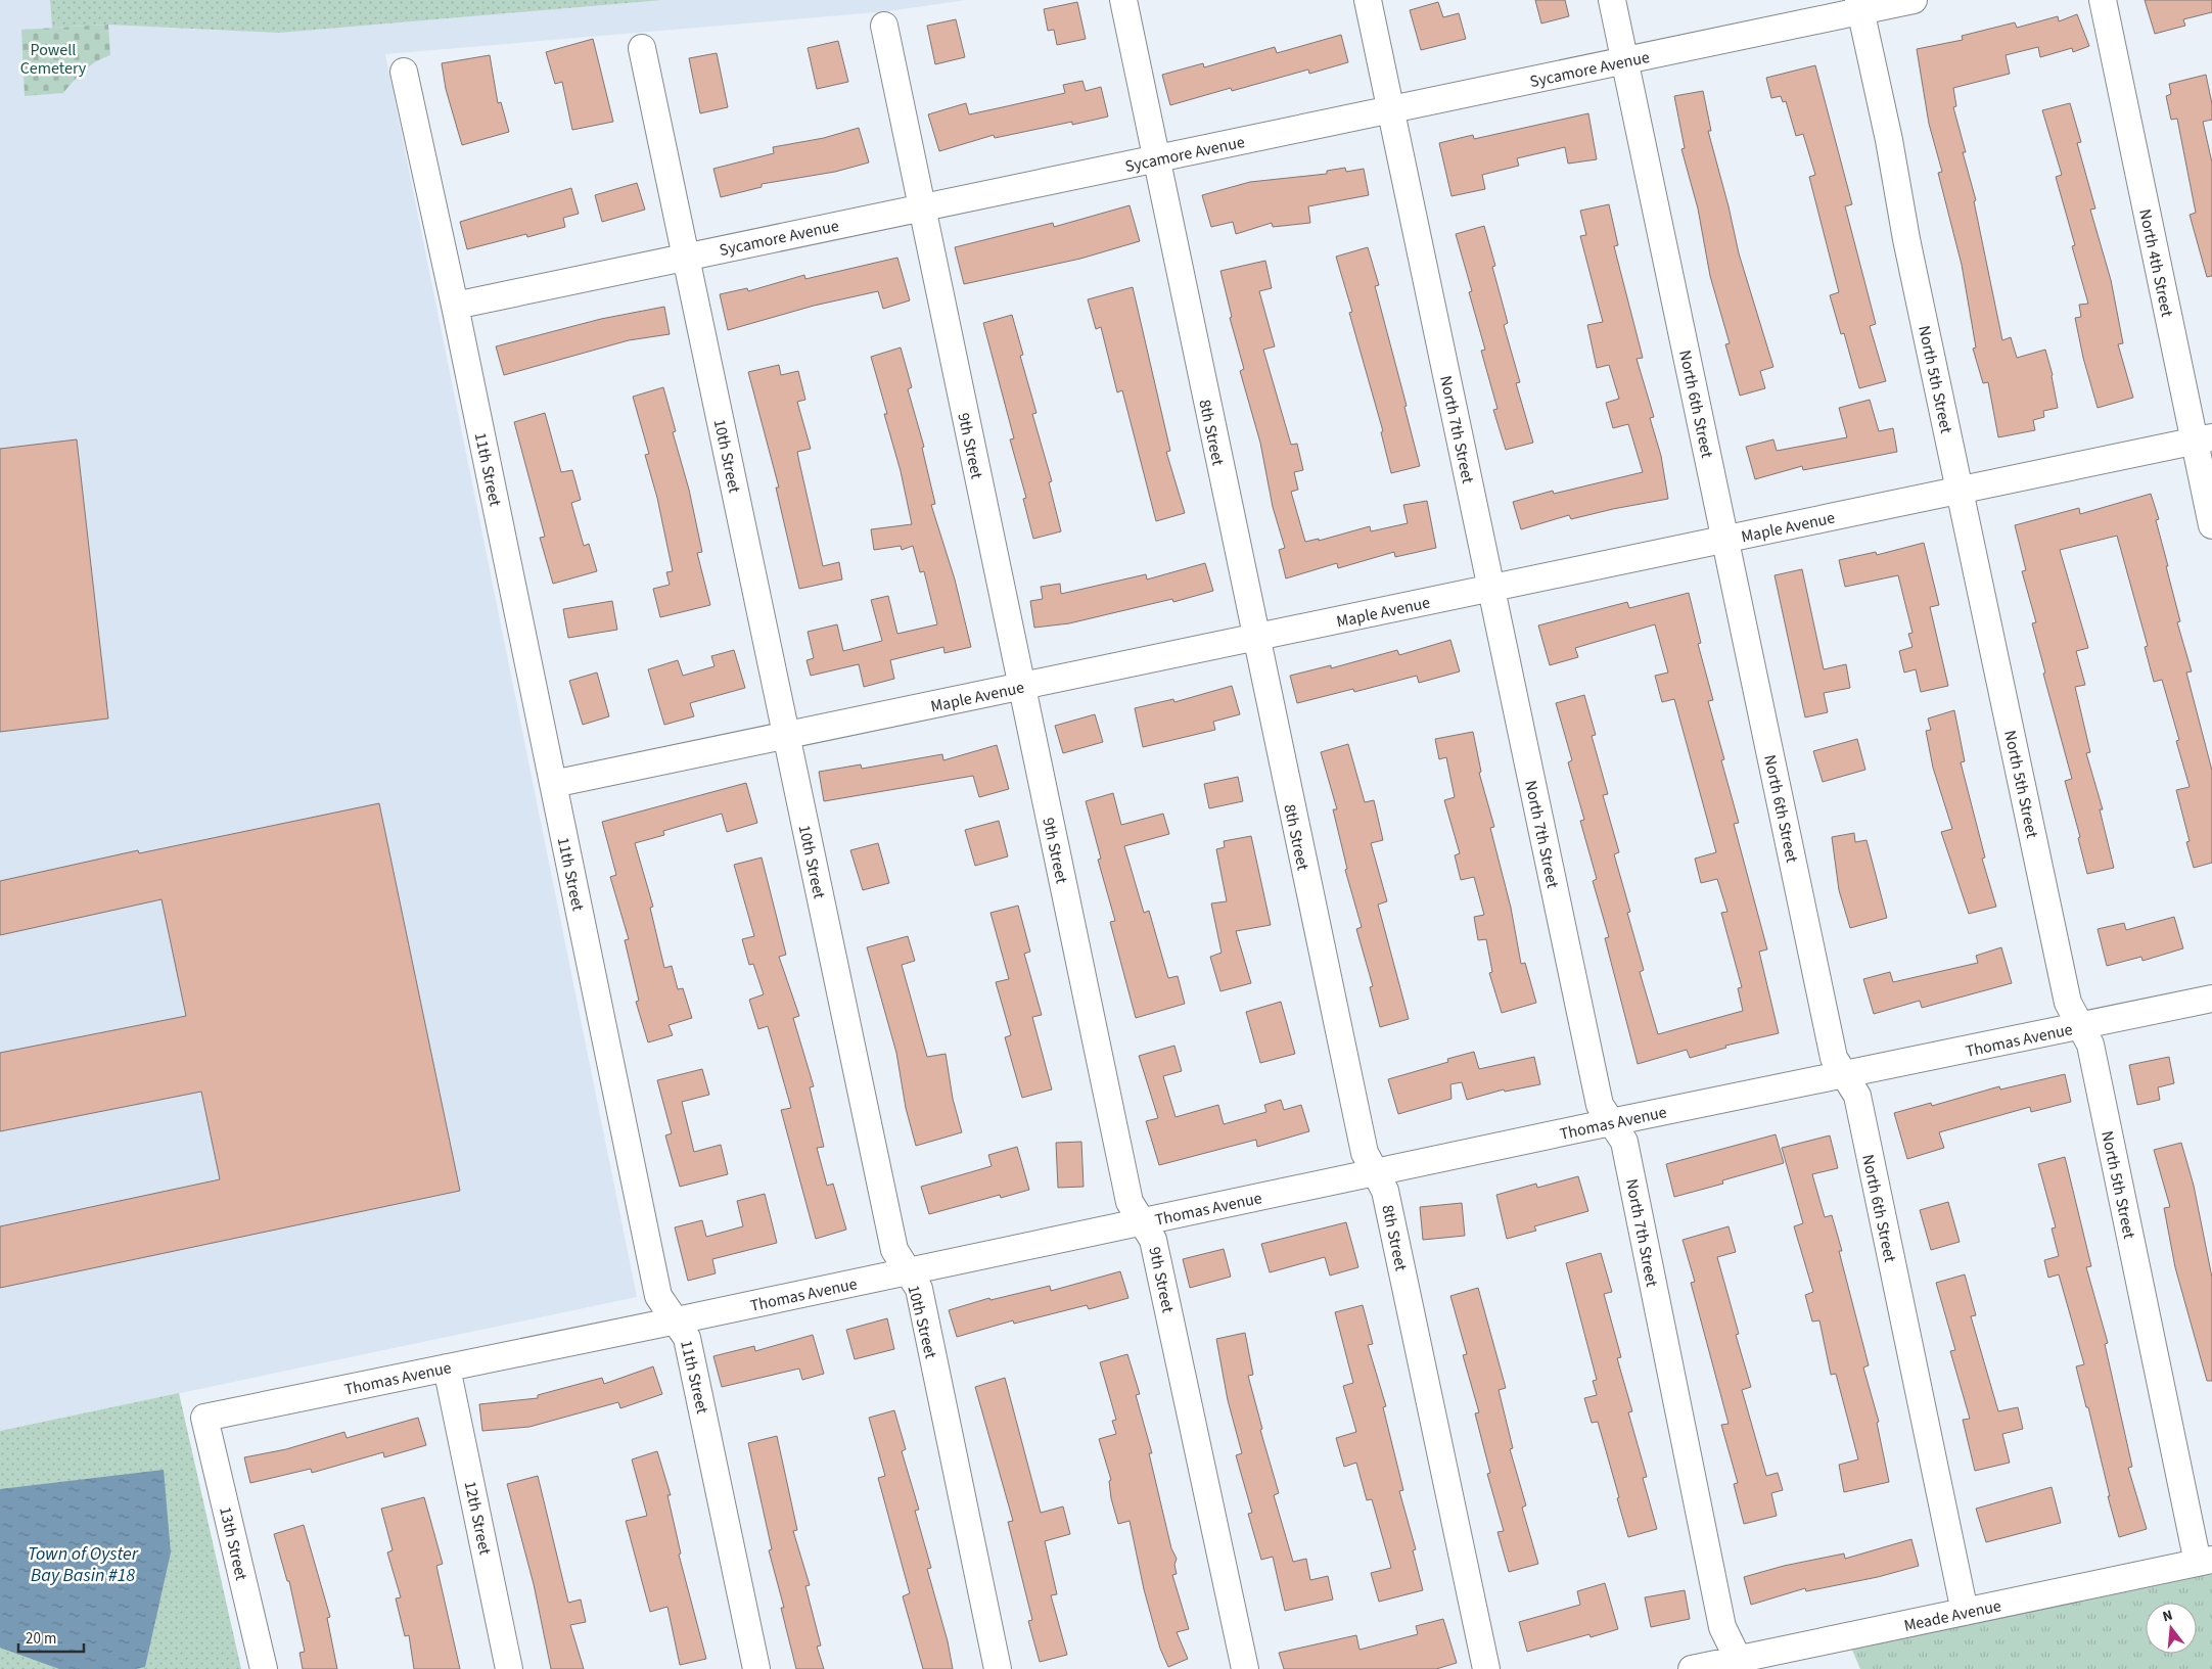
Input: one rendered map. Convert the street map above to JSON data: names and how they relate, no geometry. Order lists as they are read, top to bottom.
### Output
{
  "streets": {
    "street": [
      "Sycamore Avenue",
      "North 4th Street",
      "North 5th Street",
      "North 6th Street",
      "North 7th Street",
      "8th Street",
      "9th Street",
      "10th Street",
      "11th Street",
      "Maple Avenue",
      "Thomas Avenue",
      "12th Street",
      "13th Street",
      "Meade Avenue"
    ]
  },
  "crossings": [
    ["Sycamore Avenue", "North 5th Street"],
    ["Sycamore Avenue", "North 6th Street"],
    ["Sycamore Avenue", "North 7th Street"],
    ["Sycamore Avenue", "8th Street"],
    ["Sycamore Avenue", "9th Street"],
    ["Sycamore Avenue", "10th Street"],
    ["Sycamore Avenue", "11th Street"],
    ["North 4th Street", "Maple Avenue"],
    ["North 5th Street", "Maple Avenue"],
    ["North 5th Street", "Thomas Avenue"],
    ["North 5th Street", "Meade Avenue"],
    ["North 6th Street", "Maple Avenue"],
    ["North 6th Street", "Thomas Avenue"],
    ["North 6th Street", "Meade Avenue"],
    ["North 7th Street", "Maple Avenue"],
    ["North 7th Street", "Thomas Avenue"],
    ["North 7th Street", "Meade Avenue"],
    ["8th Street", "Maple Avenue"],
    ["8th Street", "Thomas Avenue"],
    ["9th Street", "Maple Avenue"],
    ["9th Street", "Thomas Avenue"],
    ["10th Street", "Maple Avenue"],
    ["10th Street", "Thomas Avenue"],
    ["11th Street", "Maple Avenue"],
    ["11th Street", "Thomas Avenue"],
    ["Thomas Avenue", "12th Street"],
    ["Thomas Avenue", "13th Street"]
  ],
  "water": ["Town of Oyster Bay Basin #18"],
  "parks": ["Powell Cemetery"],
  "scale_bar": "20 m",
  "north": "top"
}
